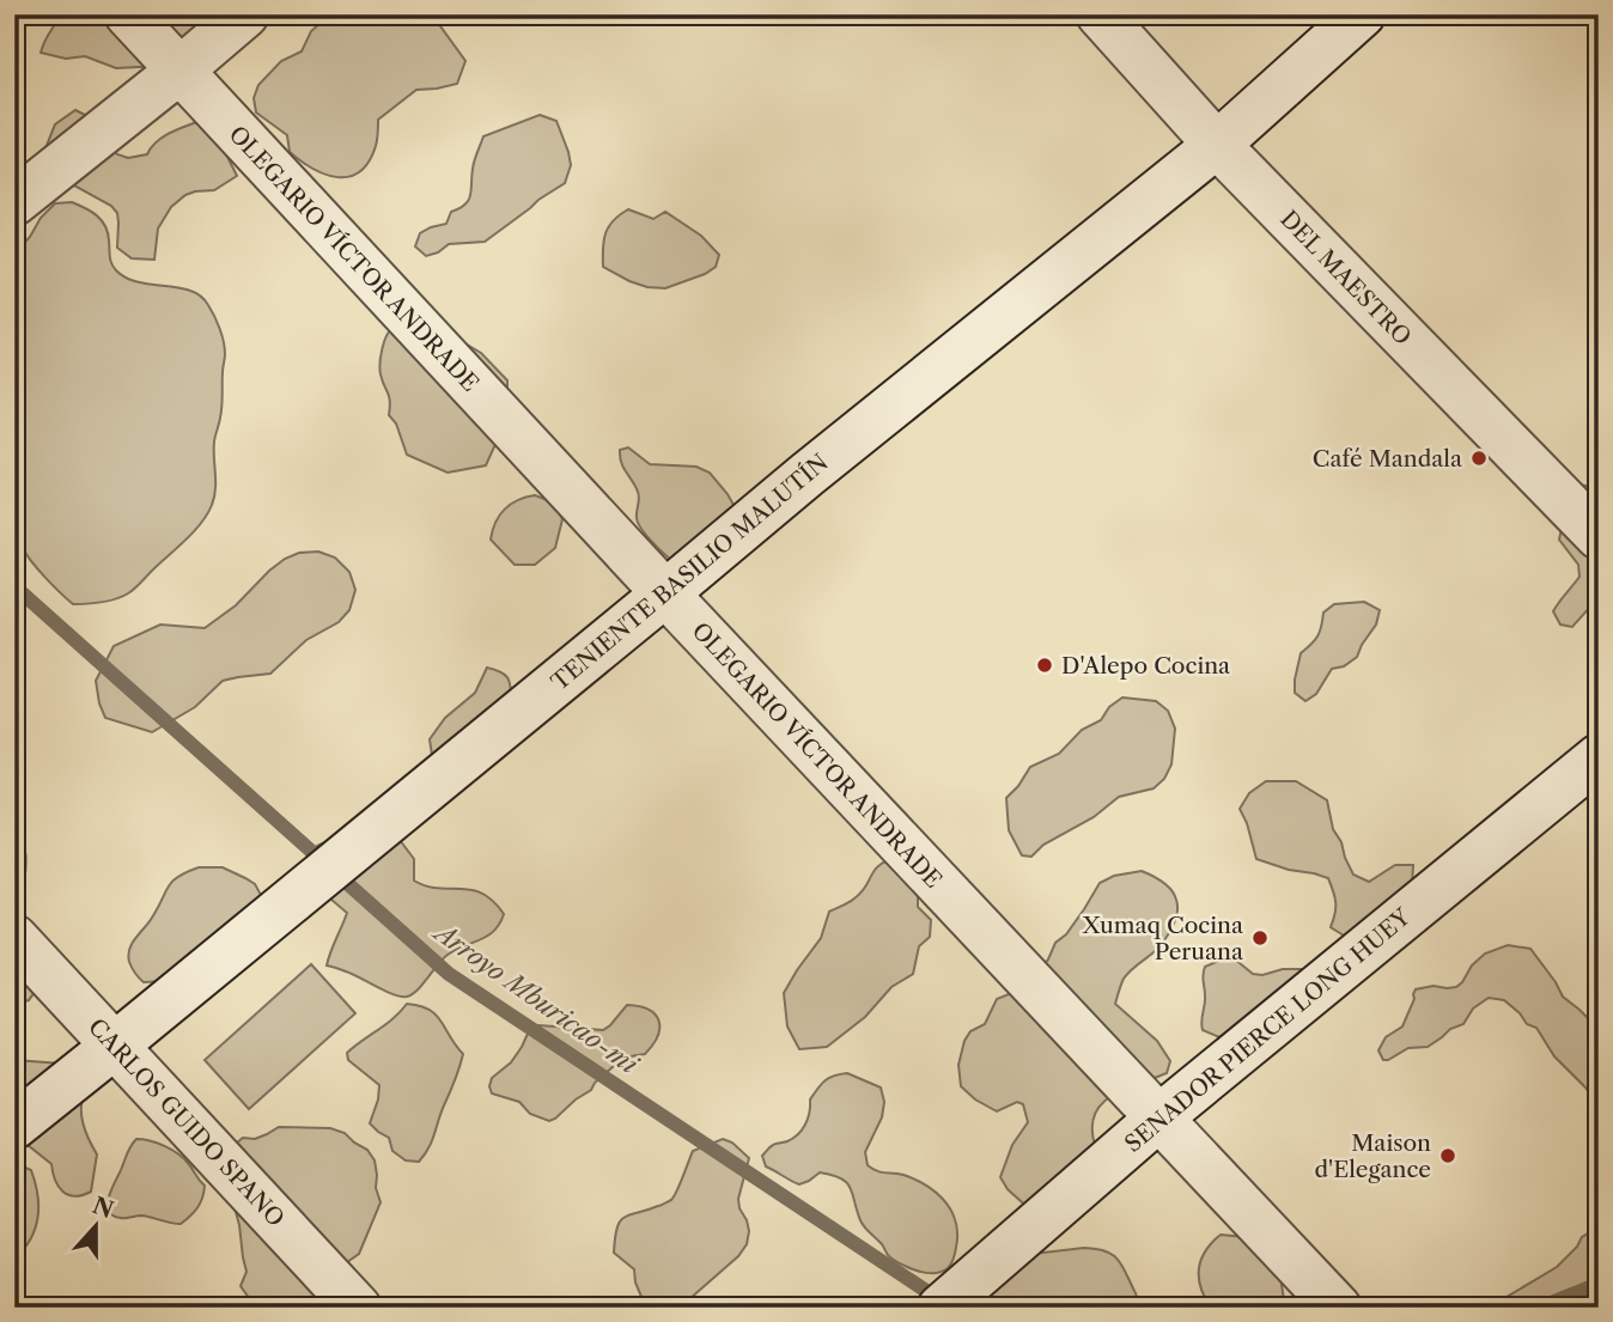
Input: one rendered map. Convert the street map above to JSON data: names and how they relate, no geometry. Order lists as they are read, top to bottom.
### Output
{
  "streets": {
    "street": [
      "OLEGARIO VÍCTOR ANDRADE",
      "DEL MAESTRO",
      "TENIENTE BASILIO MALUTÍN",
      "SENADOR PIERCE LONG HUEY",
      "CARLOS GUIDO SPANO"
    ]
  },
  "crossings": [
    ["OLEGARIO VÍCTOR ANDRADE", "TENIENTE BASILIO MALUTÍN"],
    ["OLEGARIO VÍCTOR ANDRADE", "SENADOR PIERCE LONG HUEY"],
    ["DEL MAESTRO", "TENIENTE BASILIO MALUTÍN"],
    ["TENIENTE BASILIO MALUTÍN", "CARLOS GUIDO SPANO"]
  ],
  "water": ["Arroyo Mburicao-mi"],
  "places": [
    "Café Mandala",
    "D'Alepo Cocina",
    "Xumaq Cocina Peruana",
    "Maison d'Elegance"
  ],
  "north": "top"
}
